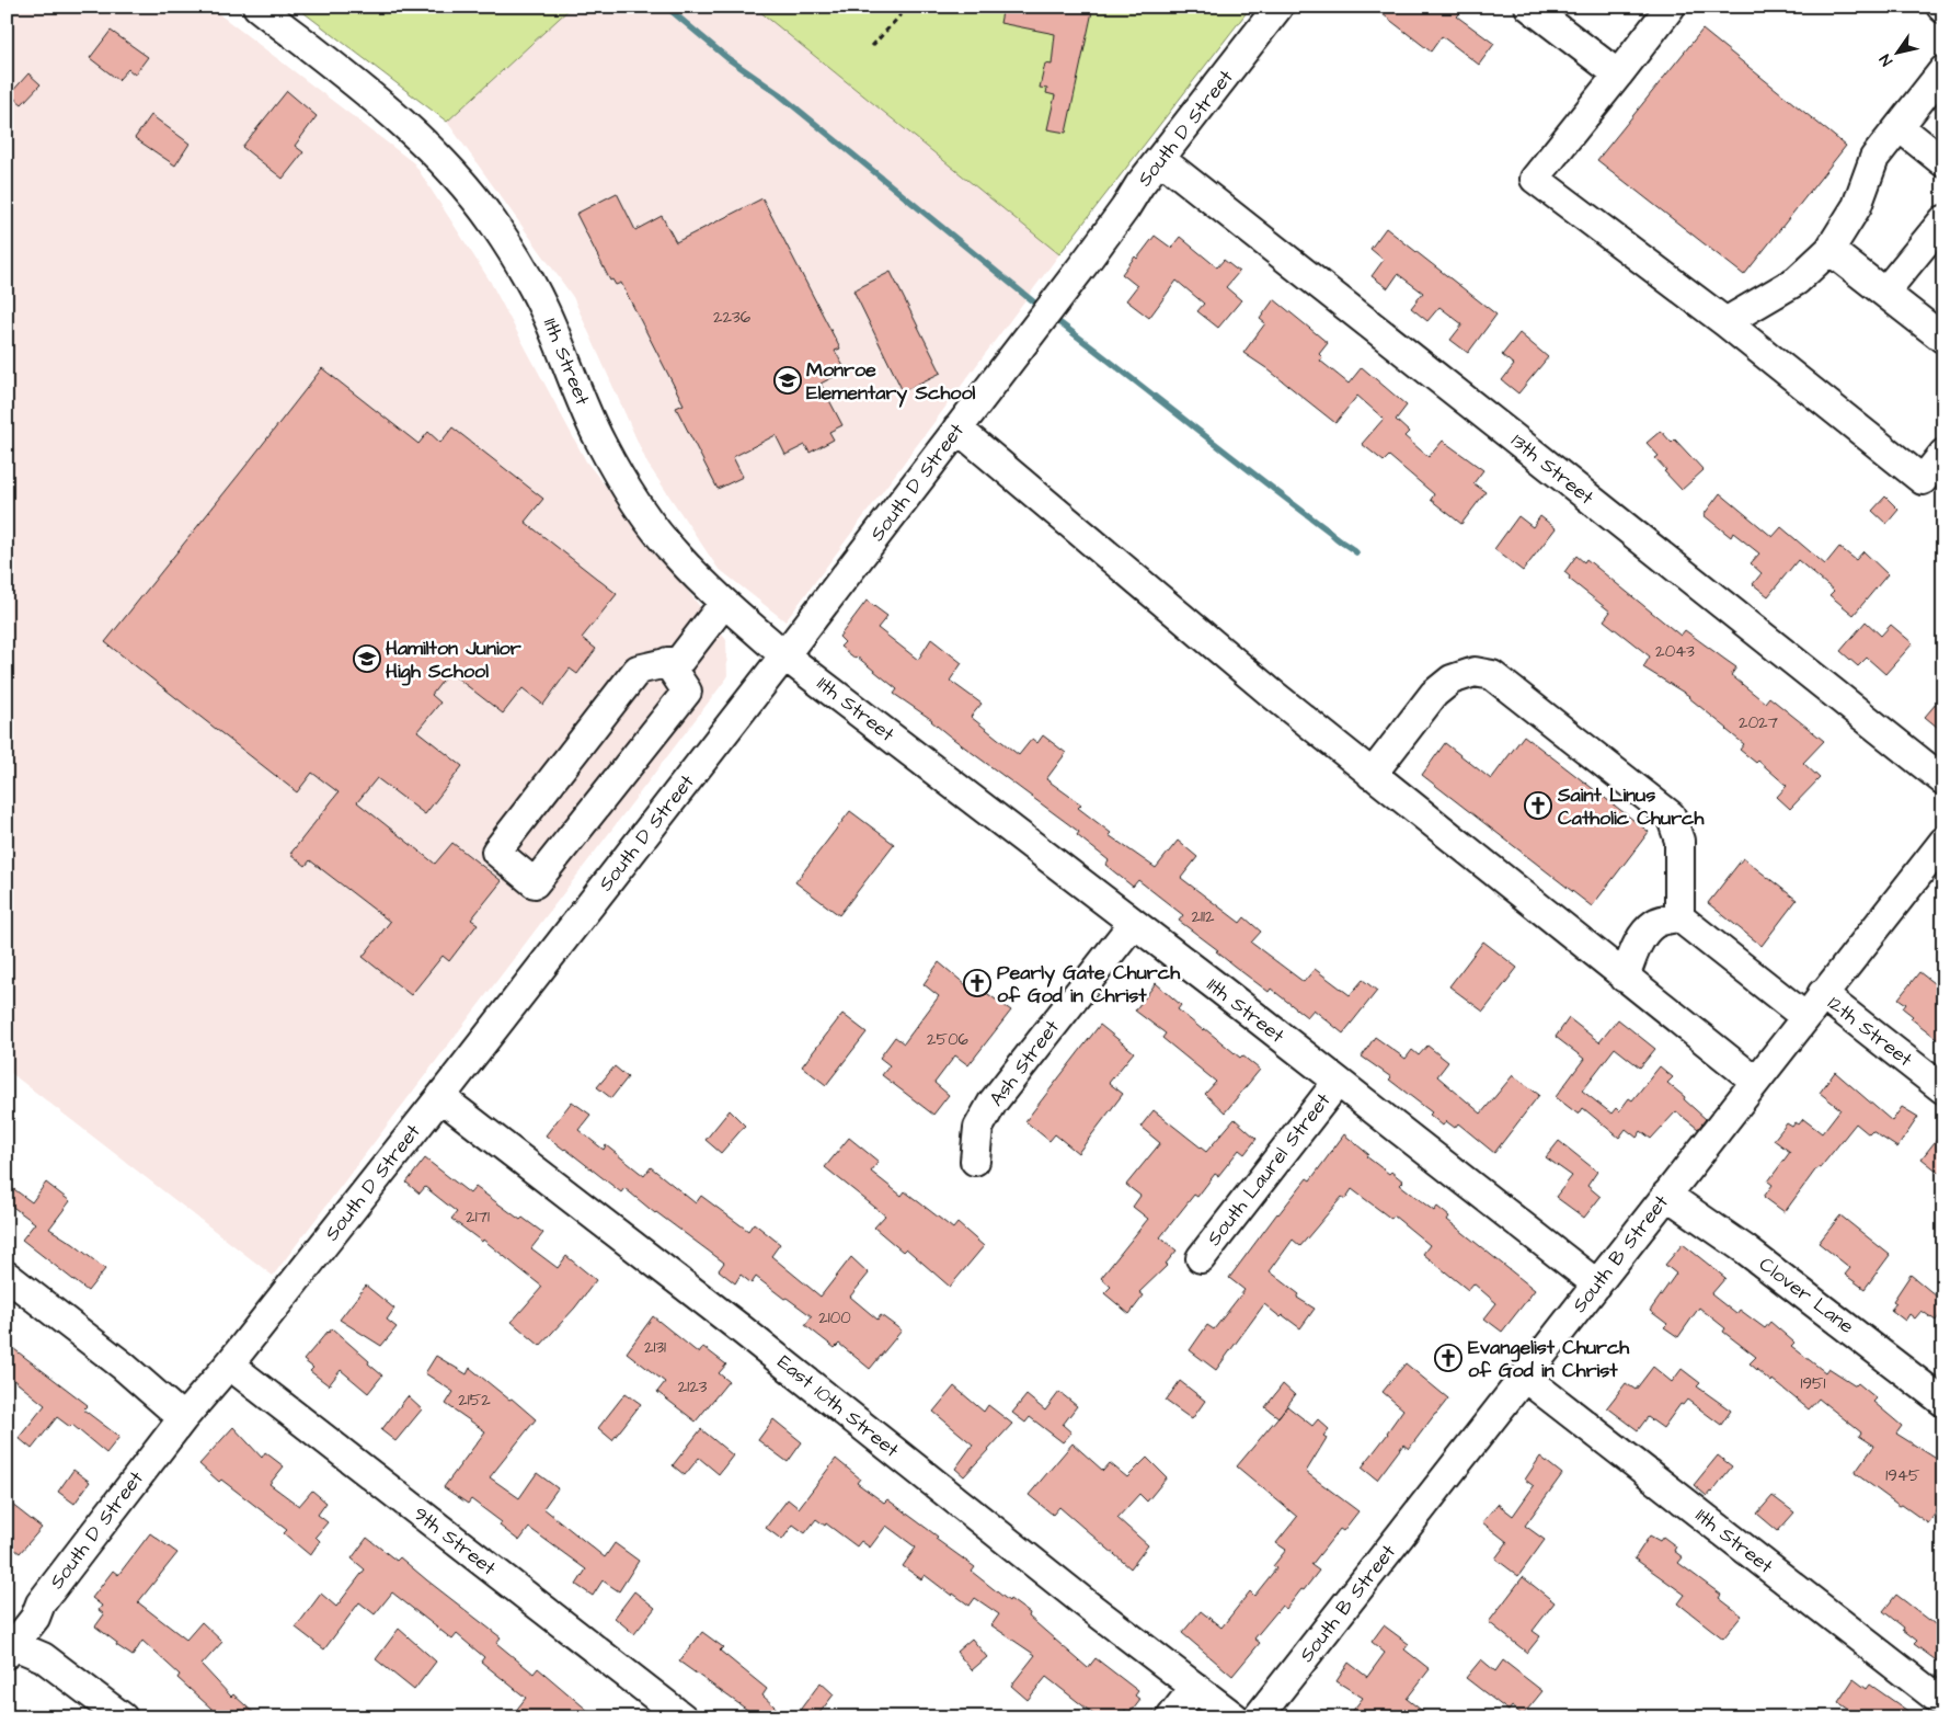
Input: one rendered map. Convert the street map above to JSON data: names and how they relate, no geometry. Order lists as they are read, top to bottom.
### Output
{
  "streets": {
    "street": [
      "South D Street",
      "11th Street",
      "13th Street",
      "12th Street",
      "Ash Street",
      "South Laurel Street",
      "South B Street",
      "Clover Lane",
      "East 10th Street",
      "9th Street"
    ]
  },
  "crossings": [
    ["South D Street", "11th Street"],
    ["South D Street", "13th Street"],
    ["South D Street", "East 10th Street"],
    ["South D Street", "9th Street"],
    ["11th Street", "Ash Street"],
    ["11th Street", "South Laurel Street"],
    ["11th Street", "South B Street"],
    ["12th Street", "South B Street"],
    ["South B Street", "Clover Lane"]
  ],
  "places": {
    "school or university": ["Monroe Elementary School", "Hamilton Junior High School"],
    "church": ["Saint Linus Catholic Church", "Pearly Gate Church of God in Christ", "Evangelist Church of God in Christ"]
  },
  "house_numbers": [
    "2236",
    "2043",
    "2027",
    "2112",
    "2506",
    "2171",
    "2100",
    "2131",
    "1951",
    "2123",
    "2152",
    "1945"
  ],
  "north": "bottom left"
}
